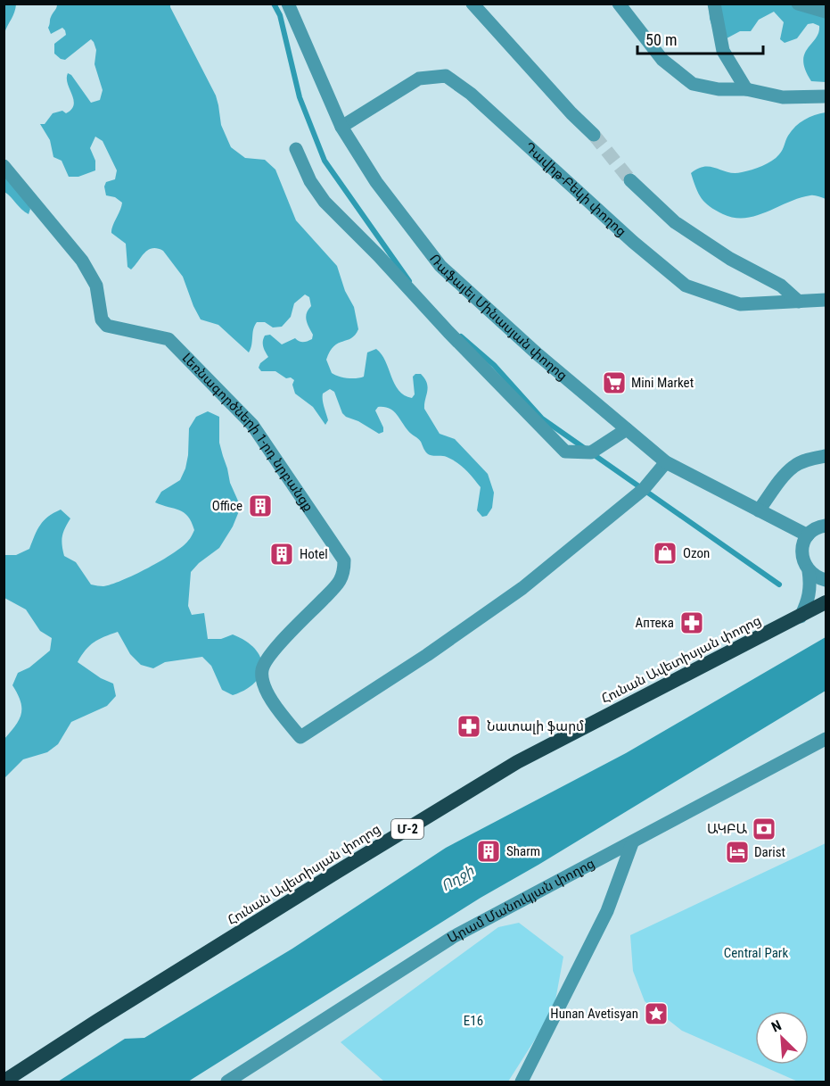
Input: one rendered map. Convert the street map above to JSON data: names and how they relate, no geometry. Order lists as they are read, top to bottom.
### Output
{
  "streets": {
    "highway": ["Հունան Ավետիսյան փողոց", "Մ-2"],
    "street": [
      "Դավիթ-Բեկի փողոց",
      "Ռաֆայել Մինասյան փողոց",
      "Լեռնագործների 1-րդ նրբանցք",
      "Արամ Մանուկյան փողոց"
    ]
  },
  "crossings": [
    ["Դավիթ-Բեկի փողոց", "Ռաֆայել Մինասյան փողոց"],
    ["Ռաֆայել Մինասյան փողոց", "Լեռնագործների 1-րդ նրբանցք"]
  ],
  "water": ["Ողջի"],
  "parks": ["Central Park", "E16"],
  "places": {
    "supermarket": ["Mini Market"],
    "building": ["Office", "Hotel", "Sharm"],
    "shop": ["Ozon"],
    "pharmacy": ["Аптека", "Նատալի ֆարմ"],
    "bank": ["ԱԿԲԱ"],
    "hotel": ["Darist"],
    "place": ["Hunan Avetisyan"]
  },
  "scale_bar": "50 m",
  "north": "top left"
}
